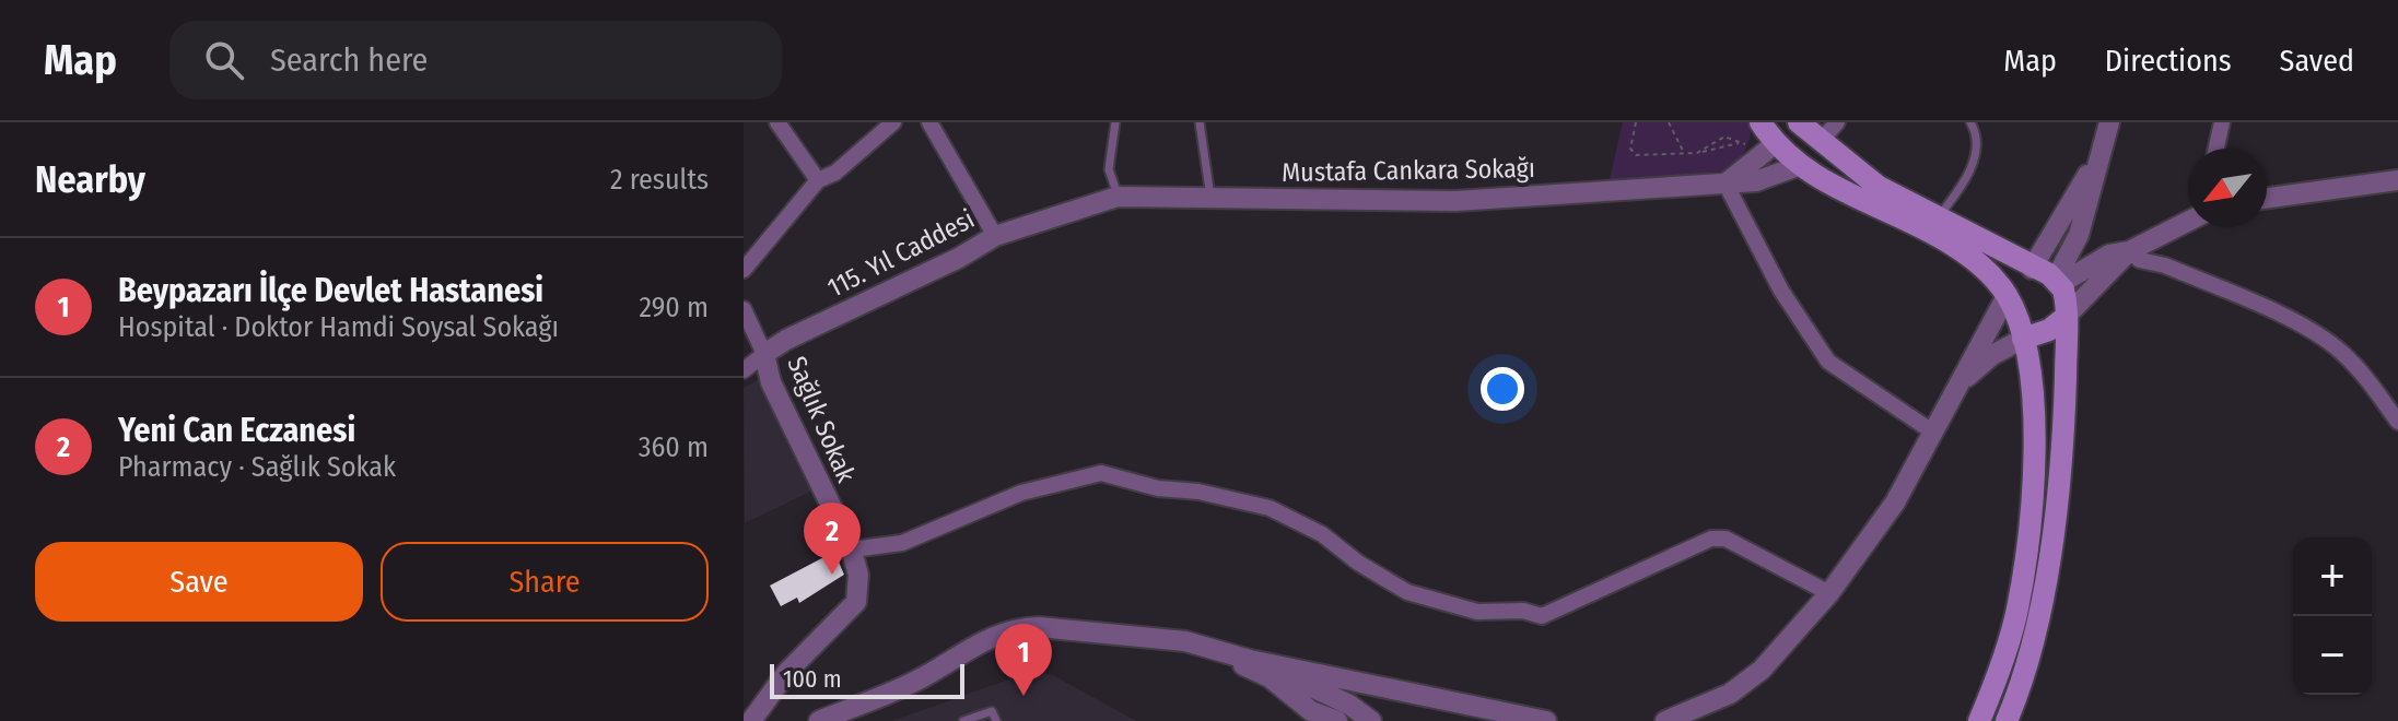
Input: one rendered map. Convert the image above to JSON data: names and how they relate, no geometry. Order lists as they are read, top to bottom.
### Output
{
  "streets": {
    "street": ["Mustafa Cankara Sokağı", "115. Yıl Caddesi", "Sağlık Sokak"]
  },
  "crossings": [
    ["Mustafa Cankara Sokağı", "115. Yıl Caddesi"],
    ["115. Yıl Caddesi", "Sağlık Sokak"]
  ],
  "scale_bar": "100 m",
  "north": "bottom left",
  "page": {
    "header": "Map",
    "search": "Search here",
    "nav": ["Map", "Directions", "Saved"],
    "heading": ["Nearby", "2 results"],
    "list": [
      {
        "mark": "1",
        "name": "Beypazarı İlçe Devlet Hastanesi",
        "note": "Hospital · Doktor Hamdi Soysal Sokağı",
        "value": "290 m"
      },
      {
        "mark": "2",
        "name": "Yeni Can Eczanesi",
        "note": "Pharmacy · Sağlık Sokak",
        "value": "360 m"
      }
    ],
    "pins": ["2", "1"],
    "buttons": ["Save", "Share"],
    "map_buttons": ["+", "−"],
    "scale": "100 m"
  }
}
